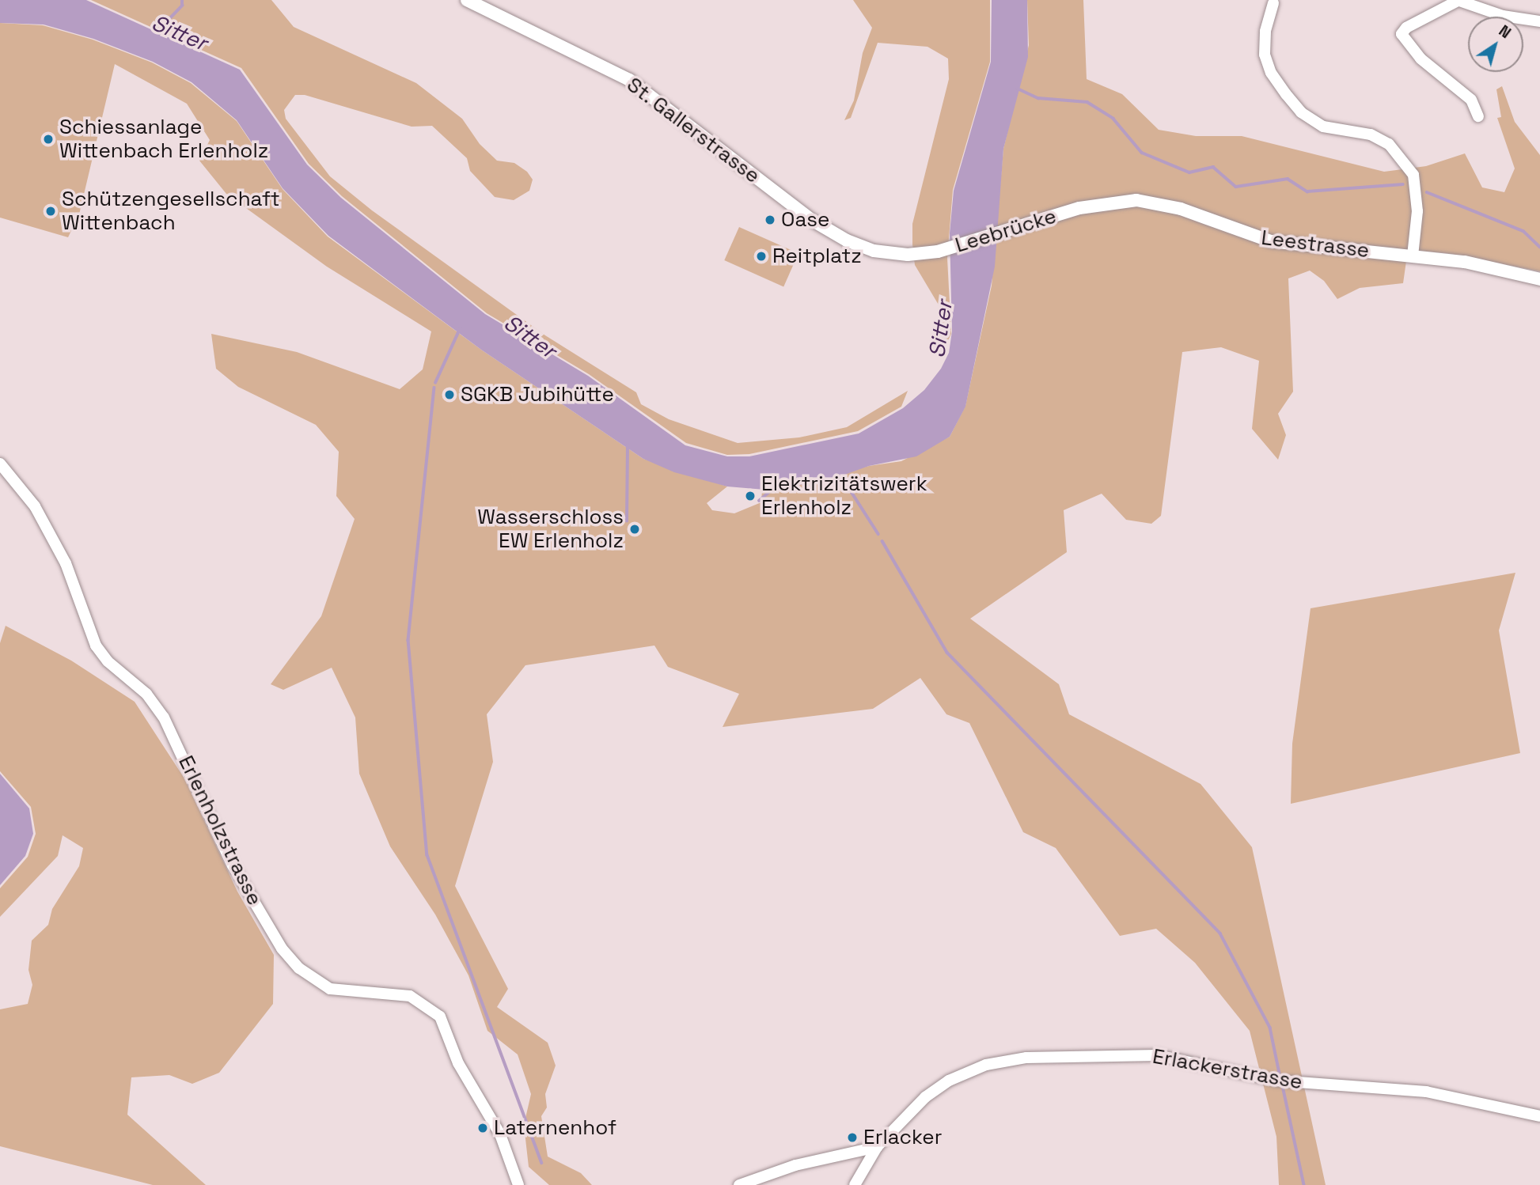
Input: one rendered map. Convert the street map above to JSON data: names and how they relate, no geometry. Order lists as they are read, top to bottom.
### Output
{
  "streets": {
    "street": [
      "St. Gallerstrasse",
      "Leebrücke",
      "Leestrasse",
      "Erlenholzstrasse",
      "Erlackerstrasse"
    ]
  },
  "crossings": [
    ["St. Gallerstrasse", "Leebrücke"],
    ["Leebrücke", "Leestrasse"]
  ],
  "water": ["Sitter"],
  "places": [
    "Schiessanlage Wittenbach Erlenholz",
    "Schützengesellschaft Wittenbach",
    "Oase",
    "Reitplatz",
    "SGKB Jubihütte",
    "Elektrizitätswerk Erlenholz",
    "Wasserschloss EW Erlenholz",
    "Laternenhof",
    "Erlacker"
  ],
  "north": "top right"
}
